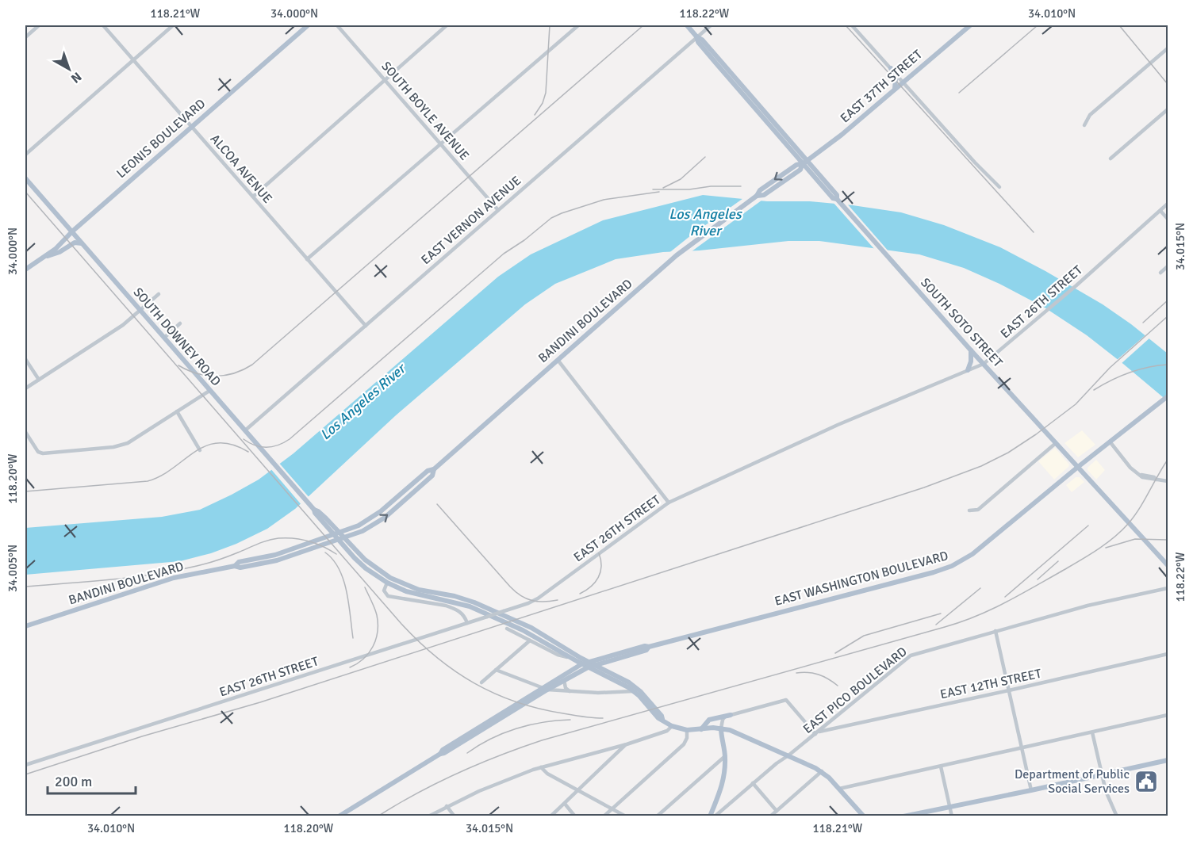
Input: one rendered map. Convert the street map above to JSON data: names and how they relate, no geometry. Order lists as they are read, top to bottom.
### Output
{
  "streets": {
    "main road": [
      "EAST 37TH STREET",
      "LEONIS BOULEVARD",
      "BANDINI BOULEVARD",
      "SOUTH SOTO STREET",
      "SOUTH DOWNEY ROAD",
      "EAST WASHINGTON BOULEVARD"
    ],
    "street": [
      "SOUTH BOYLE AVENUE",
      "ALCOA AVENUE",
      "EAST VERNON AVENUE",
      "EAST 26TH STREET",
      "EAST 12TH STREET",
      "EAST PICO BOULEVARD"
    ]
  },
  "crossings": [
    ["EAST 37TH STREET", "BANDINI BOULEVARD"],
    ["EAST 37TH STREET", "SOUTH SOTO STREET"],
    ["SOUTH BOYLE AVENUE", "EAST VERNON AVENUE"],
    ["LEONIS BOULEVARD", "ALCOA AVENUE"],
    ["LEONIS BOULEVARD", "SOUTH DOWNEY ROAD"],
    ["ALCOA AVENUE", "EAST VERNON AVENUE"],
    ["EAST VERNON AVENUE", "SOUTH SOTO STREET"],
    ["EAST VERNON AVENUE", "SOUTH DOWNEY ROAD"],
    ["EAST 26TH STREET", "SOUTH SOTO STREET"],
    ["BANDINI BOULEVARD", "SOUTH SOTO STREET"],
    ["BANDINI BOULEVARD", "SOUTH DOWNEY ROAD"],
    ["SOUTH SOTO STREET", "EAST WASHINGTON BOULEVARD"],
    ["SOUTH DOWNEY ROAD", "EAST WASHINGTON BOULEVARD"],
    ["EAST 12TH STREET", "EAST PICO BOULEVARD"]
  ],
  "water": ["Los Angeles River"],
  "places": {
    "public building": ["Department of Public Social Services"]
  },
  "scale_bar": "200 m",
  "north": "bottom right",
  "coordinates": [
    "118.21°W",
    "34.000°N",
    "118.22°W",
    "34.010°N",
    "34.015°N",
    "118.20°W",
    "34.005°N"
  ]
}
